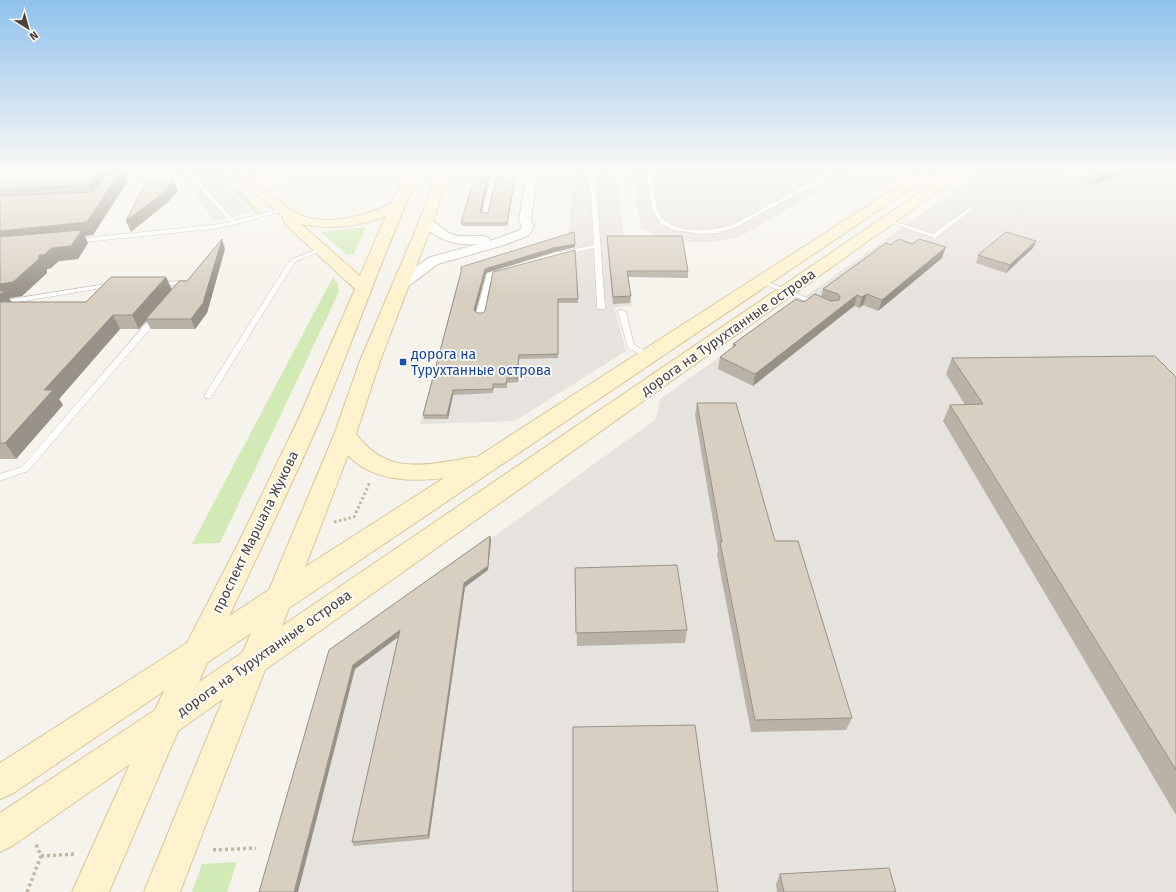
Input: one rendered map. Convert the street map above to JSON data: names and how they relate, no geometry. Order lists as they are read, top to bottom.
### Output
{
  "streets": {
    "street": ["дорога на Турухтанные острова", "проспект Маршала Жукова"]
  },
  "crossings": [
    ["дорога на Турухтанные острова", "проспект Маршала Жукова"]
  ],
  "places": {
    "transit": ["дорога на Турухтанные острова"]
  },
  "north": "bottom right"
}
